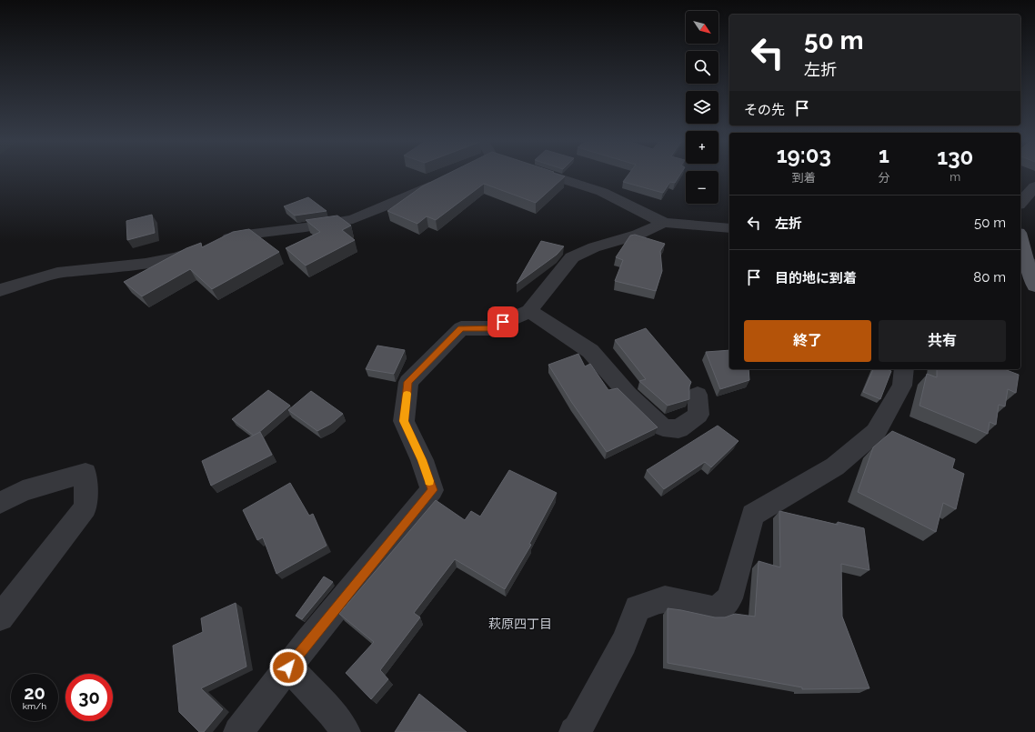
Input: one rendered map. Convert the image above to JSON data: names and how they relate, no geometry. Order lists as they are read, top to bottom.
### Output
{
  "districts": ["萩原四丁目"],
  "north": "bottom right",
  "page": {
    "map_buttons": ["+", "−"],
    "turn": ["50 m", "左折"],
    "then": "その先",
    "eta": [
      "19:03",
      "到着",
      "1",
      "分",
      "130",
      "m"
    ],
    "list": [
      {
        "name": "左折",
        "value": "50 m"
      },
      {
        "name": "目的地に到着",
        "value": "80 m"
      }
    ],
    "buttons": ["終了", "共有"],
    "speed": "20 km/h",
    "limit": "30"
  }
}
